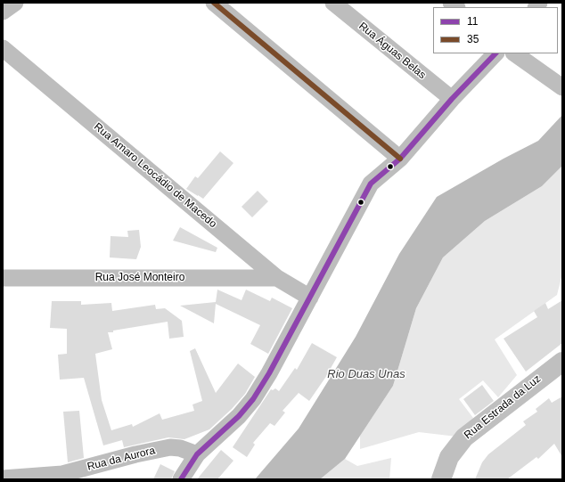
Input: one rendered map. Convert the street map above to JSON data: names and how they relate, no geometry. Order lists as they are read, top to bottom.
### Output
{
  "streets": {
    "main road": ["Rua Estrada da Luz"],
    "street": [
      "Rua Águas Belas",
      "Rua Amaro Leocádio de Macedo",
      "Rua José Monteiro",
      "Rua da Aurora"
    ]
  },
  "crossings": [
    ["Rua Amaro Leocádio de Macedo", "Rua José Monteiro"]
  ],
  "water": ["Rio Duas Unas"],
  "lines": ["transit line 35", "transit line 11"],
  "legend": ["11", "35"]
}
